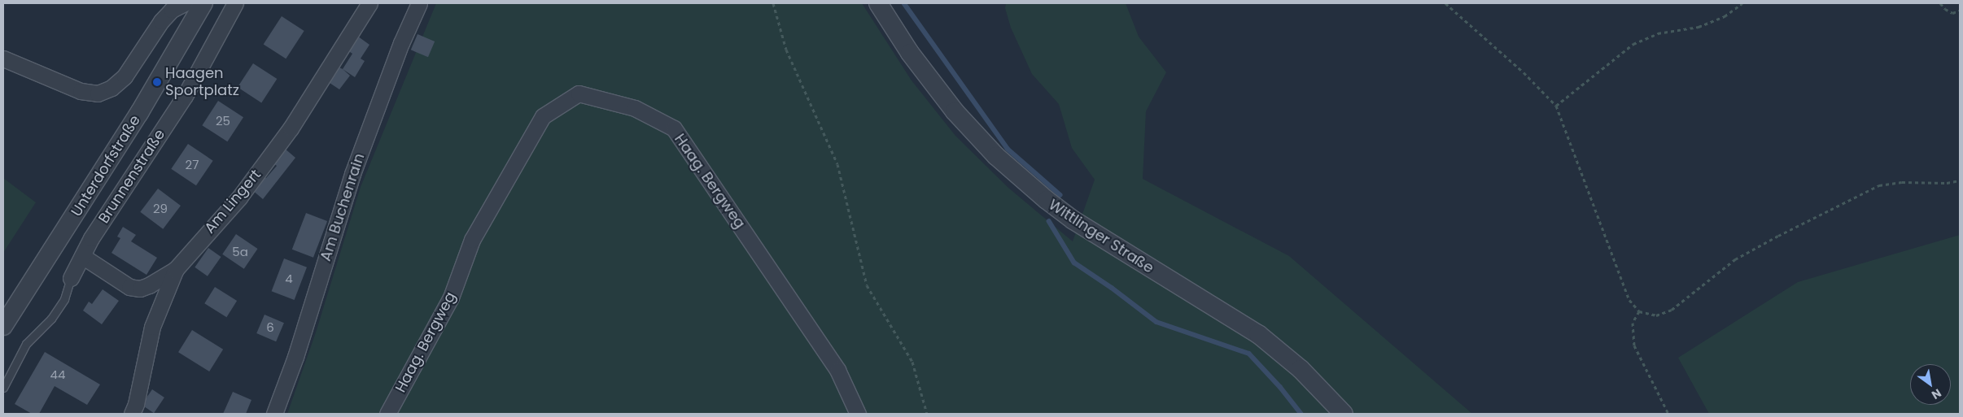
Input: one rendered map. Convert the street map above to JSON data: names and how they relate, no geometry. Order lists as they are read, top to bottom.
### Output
{
  "streets": {
    "street": [
      "Unterdorfstraße",
      "Brunnenstraße",
      "Haag. Bergweg",
      "Am Lingert",
      "Am Buchenrain",
      "Wittlinger Straße"
    ]
  },
  "places": ["Haagen Sportplatz"],
  "house_numbers": [
    "25",
    "27",
    "29",
    "5a",
    "4",
    "6",
    "44"
  ],
  "north": "bottom right"
}
